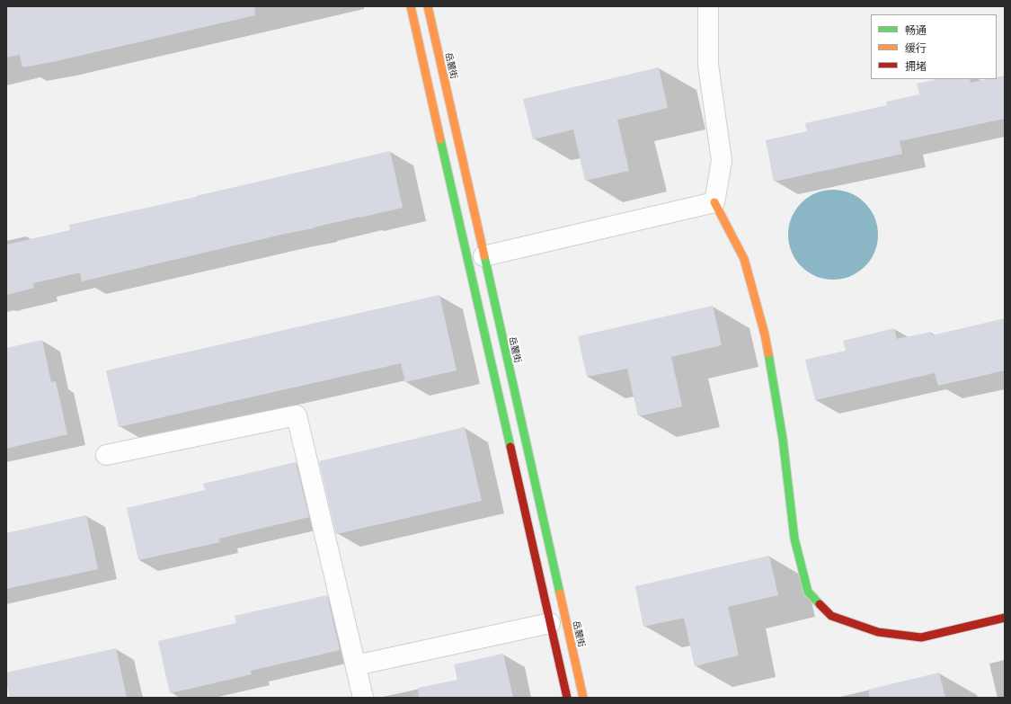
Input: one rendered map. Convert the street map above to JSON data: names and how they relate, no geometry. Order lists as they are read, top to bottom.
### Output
{
  "streets": {
    "street": ["岳麓街"]
  },
  "legend": ["畅通", "缓行", "拥堵"]
}
